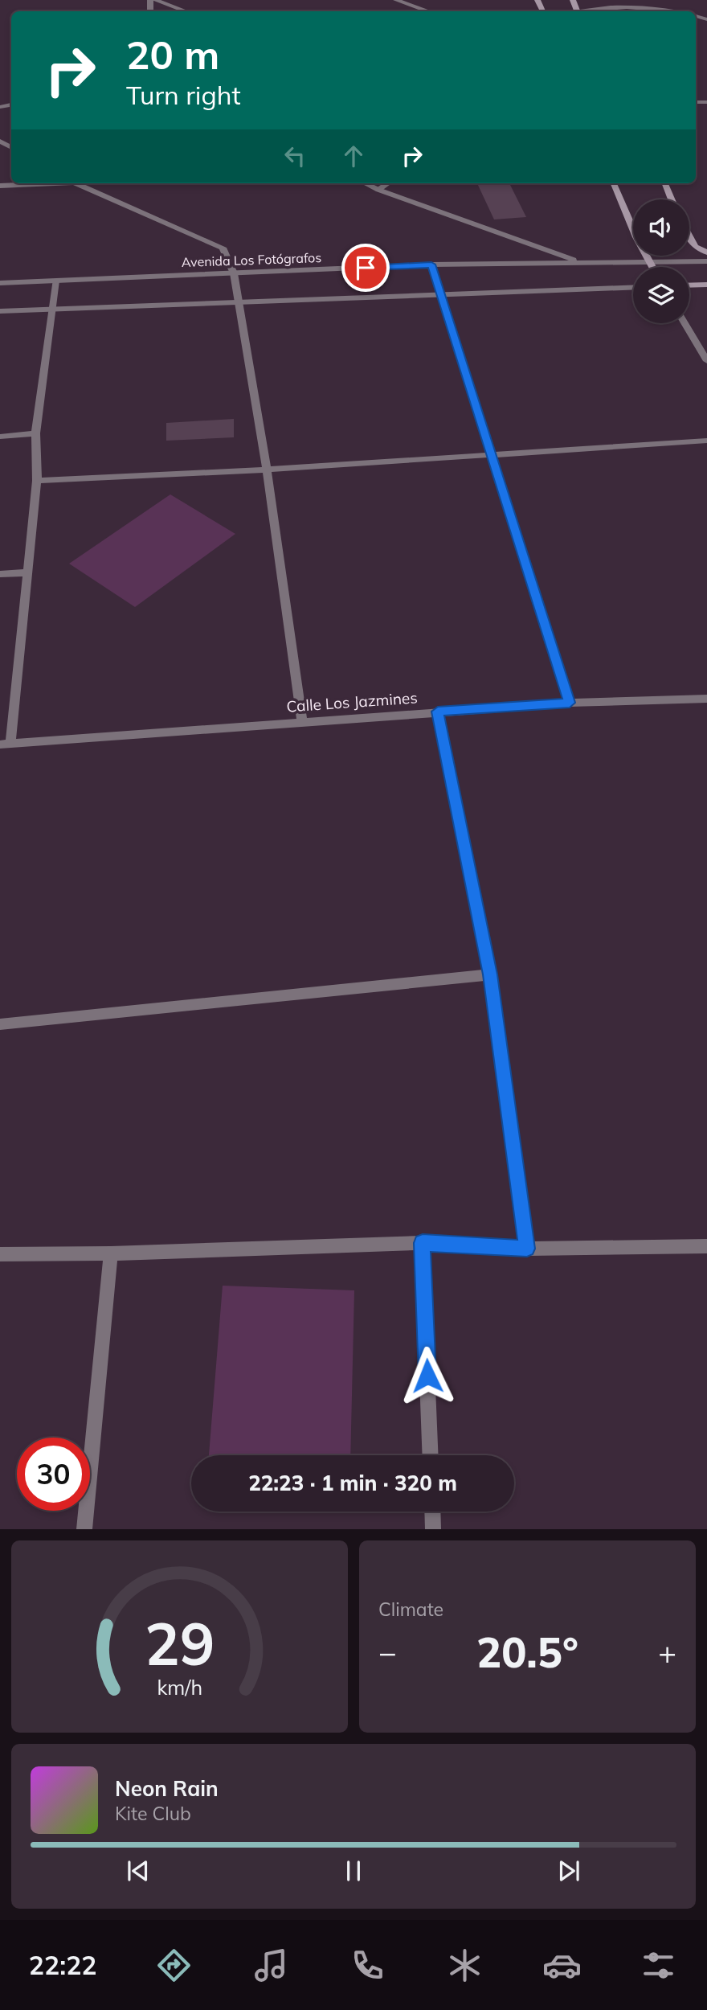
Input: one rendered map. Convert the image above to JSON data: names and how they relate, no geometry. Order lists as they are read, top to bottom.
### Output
{
  "streets": {
    "street": ["Avenida Los Fotógrafos", "Calle Los Jazmines"]
  },
  "page": {
    "turn": ["20 m", "Turn right"],
    "limit": "30",
    "trip": "22:23 · 1 min · 320 m",
    "tile": "Climate",
    "heat": ["−", "20.5°", "+"],
    "song": ["Neon Rain", "Kite Club"],
    "tabs": "22:22",
    "gauge": ["29", "km/h"]
  }
}
